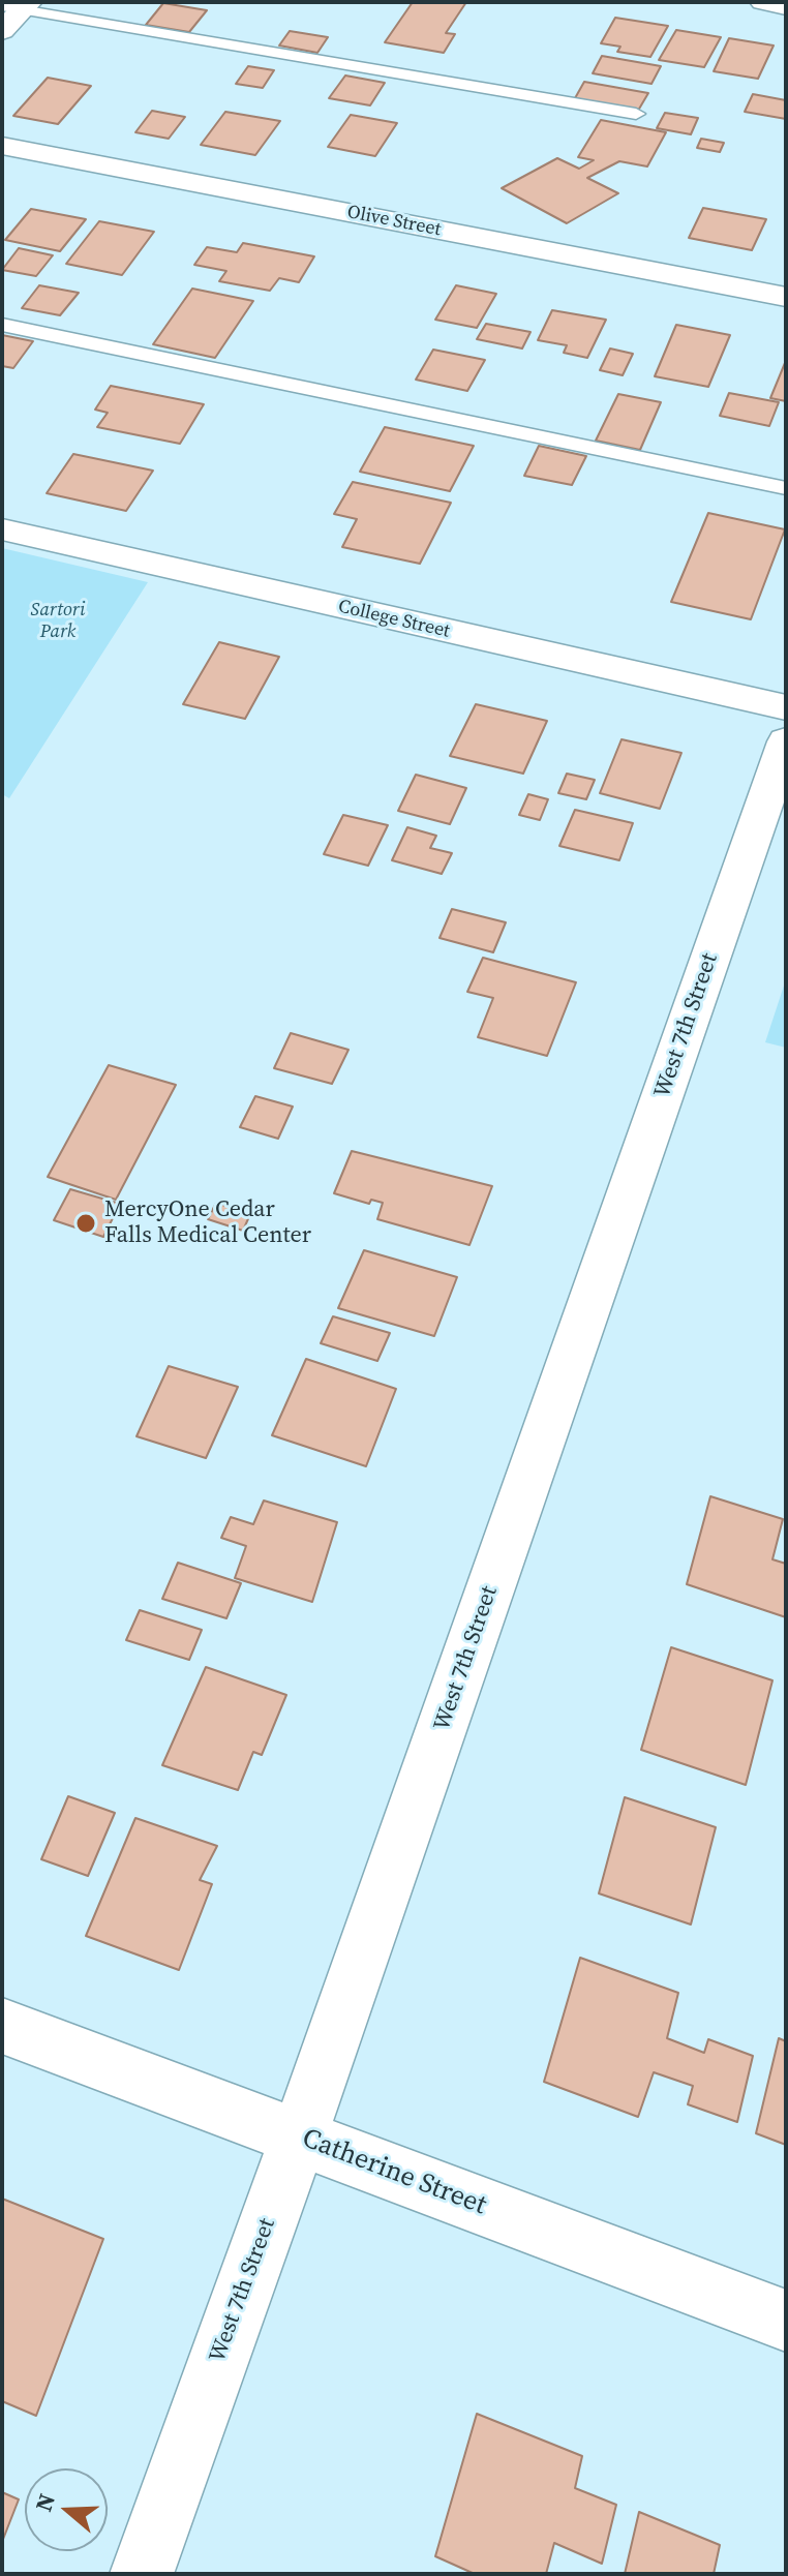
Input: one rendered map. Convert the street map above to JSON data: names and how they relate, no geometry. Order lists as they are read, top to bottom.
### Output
{
  "streets": {
    "street": [
      "Olive Street",
      "College Street",
      "West 7th Street",
      "Catherine Street"
    ]
  },
  "crossings": [
    ["West 7th Street", "Catherine Street"]
  ],
  "parks": ["Sartori Park"],
  "places": ["MercyOne Cedar Falls Medical Center"],
  "north": "left"
}
